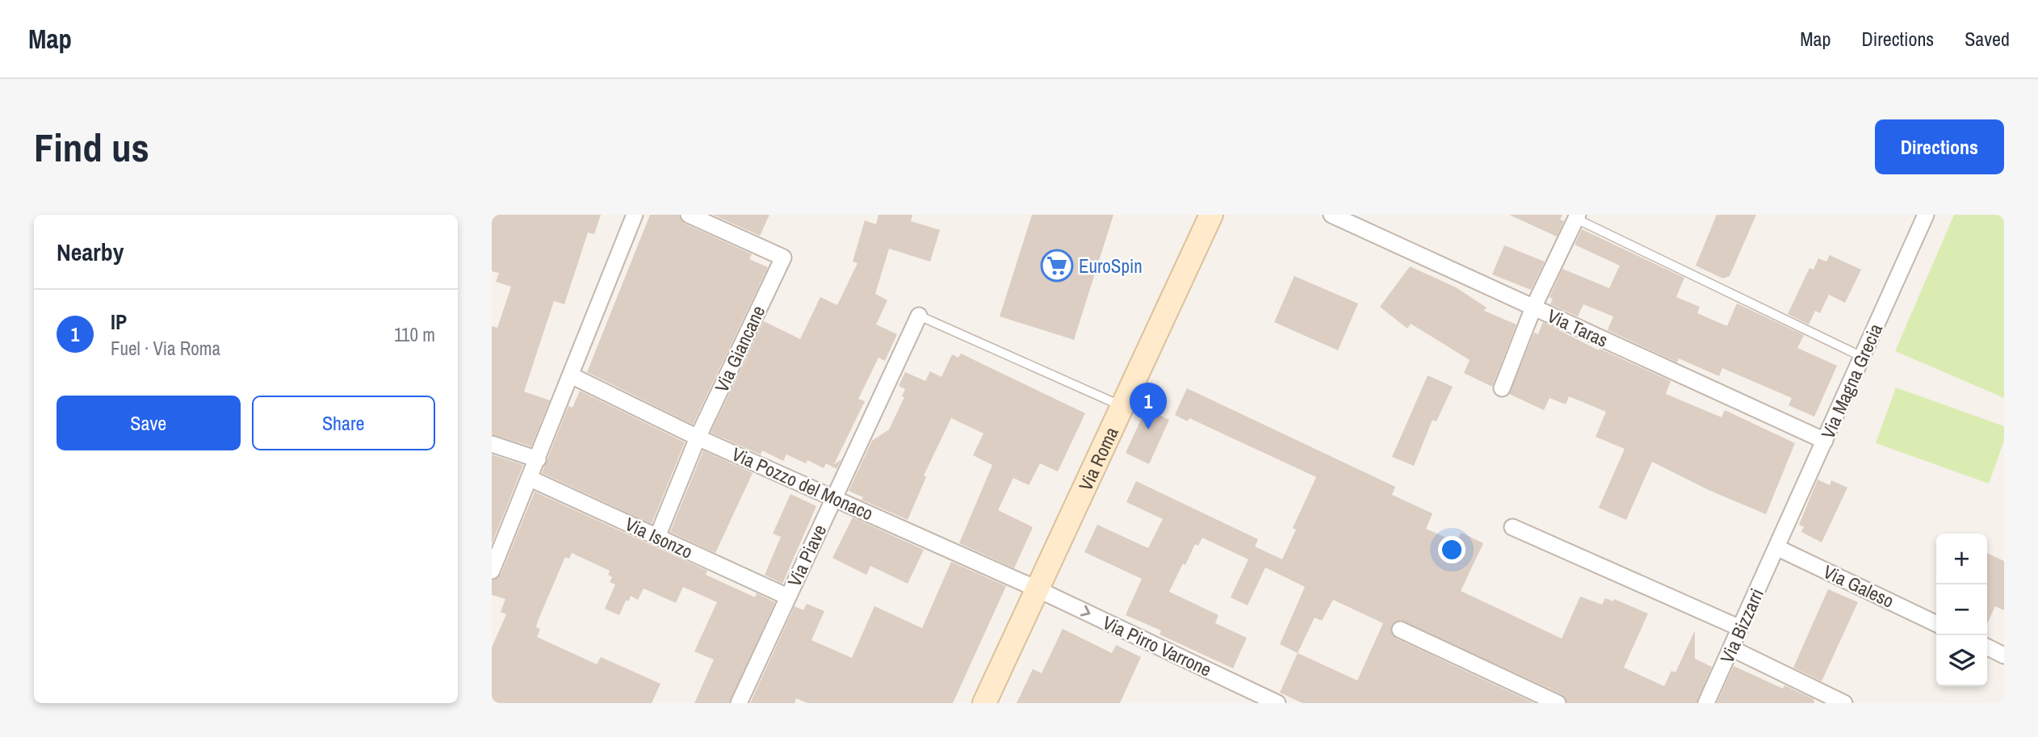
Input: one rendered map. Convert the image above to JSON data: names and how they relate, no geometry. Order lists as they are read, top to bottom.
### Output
{
  "streets": {
    "street": [
      "Via Taras",
      "Via Giancane",
      "Via Magna Grecia",
      "Via Roma",
      "Via Pozzo del Monaco",
      "Via Isonzo",
      "Via Piave",
      "Via Galeso",
      "Via Bizzarri",
      "Via Pirro Varrone"
    ]
  },
  "crossings": [
    ["Via Taras", "Via Magna Grecia"],
    ["Via Giancane", "Via Pozzo del Monaco"],
    ["Via Giancane", "Via Isonzo"],
    ["Via Magna Grecia", "Via Galeso"],
    ["Via Magna Grecia", "Via Bizzarri"],
    ["Via Roma", "Via Pozzo del Monaco"],
    ["Via Roma", "Via Pirro Varrone"],
    ["Via Pozzo del Monaco", "Via Piave"],
    ["Via Pozzo del Monaco", "Via Pirro Varrone"],
    ["Via Isonzo", "Via Piave"],
    ["Via Galeso", "Via Bizzarri"]
  ],
  "one_way": ["Via Pirro Varrone"],
  "places": {
    "supermarket": ["EuroSpin"]
  },
  "page": {
    "header": "Map",
    "nav": ["Map", "Directions", "Saved"],
    "buttons": [
      "Directions",
      ["Save", "Share"]
    ],
    "title": "Find us",
    "heading": "Nearby",
    "list": [
      {
        "mark": "1",
        "name": "IP",
        "note": "Fuel · Via Roma",
        "value": "110 m"
      }
    ],
    "pins": "1",
    "map_buttons": ["+", "−"]
  }
}
